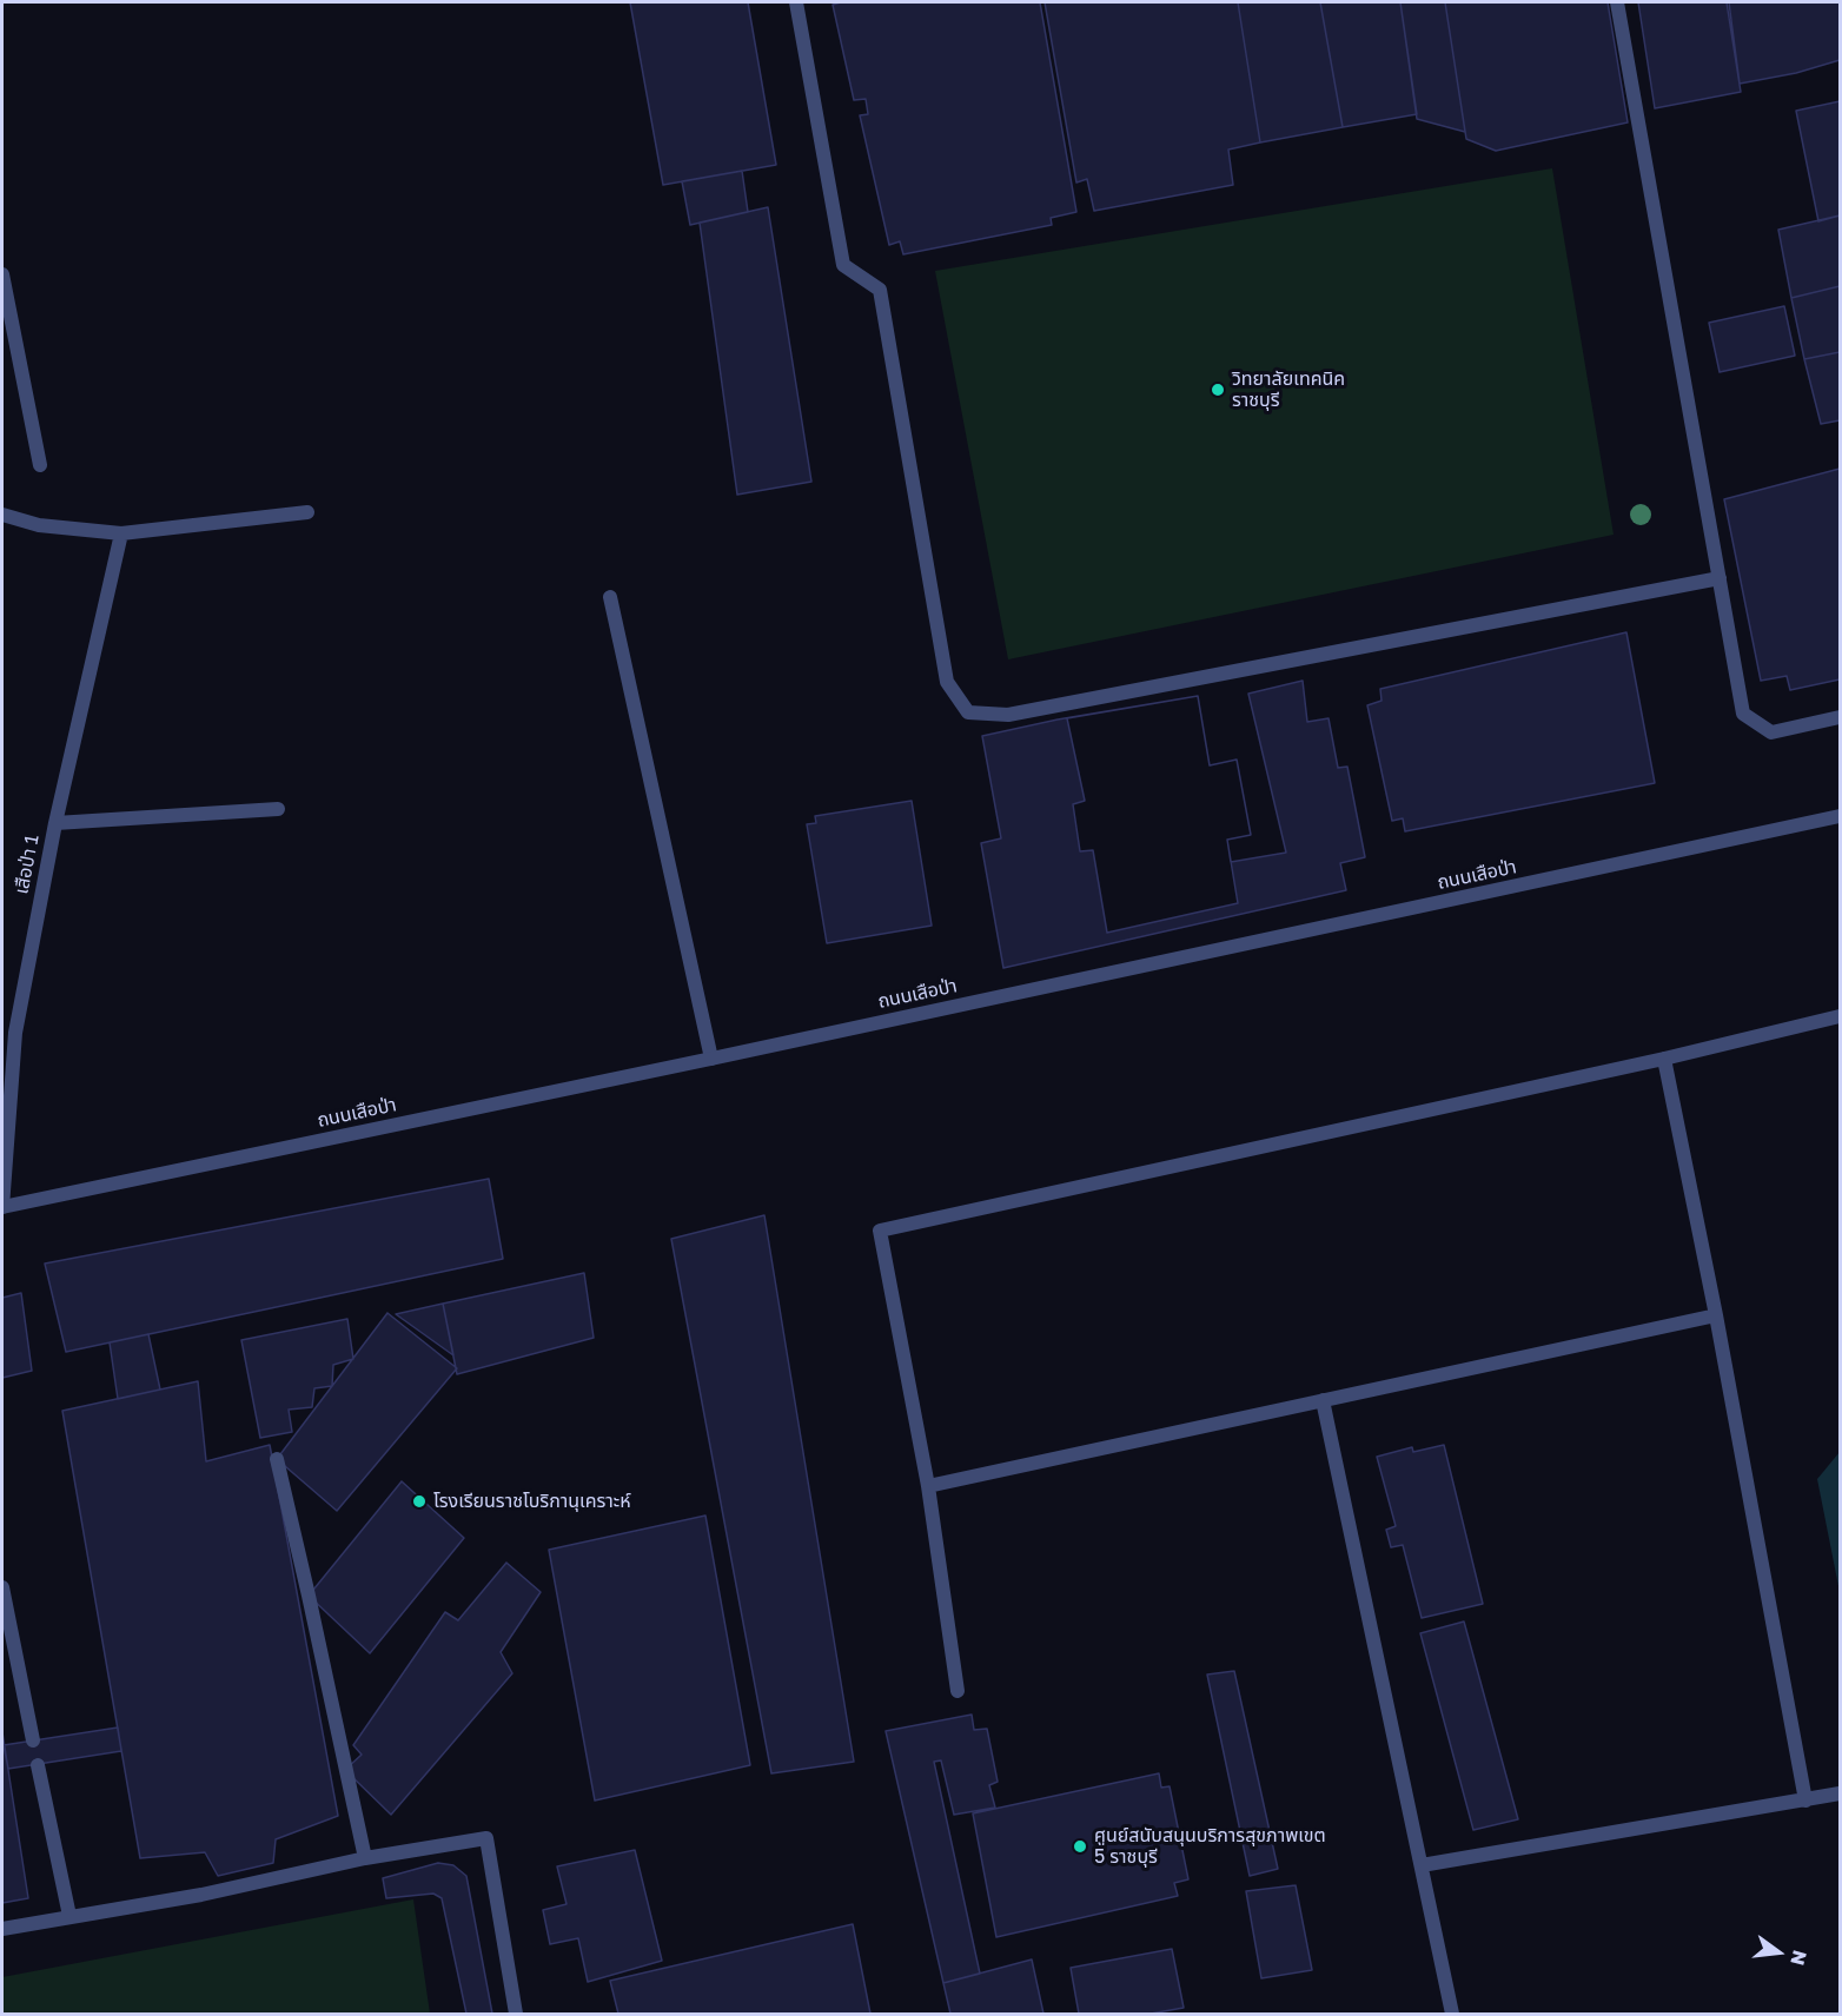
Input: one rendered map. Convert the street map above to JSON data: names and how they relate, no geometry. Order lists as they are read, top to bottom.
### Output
{
  "streets": {
    "street": ["เสือป่า 1", "ถนนเสือป่า"]
  },
  "crossings": [
    ["เสือป่า 1", "ถนนเสือป่า"]
  ],
  "places": ["วิทยาลัยเทคนิค ราชบุรี", "โรงเรียนราชโบริกานุเคราะห์", "ศูนย์สนับสนุนบริการสุขภาพเขต 5 ราชบุรี"],
  "north": "right"
}
